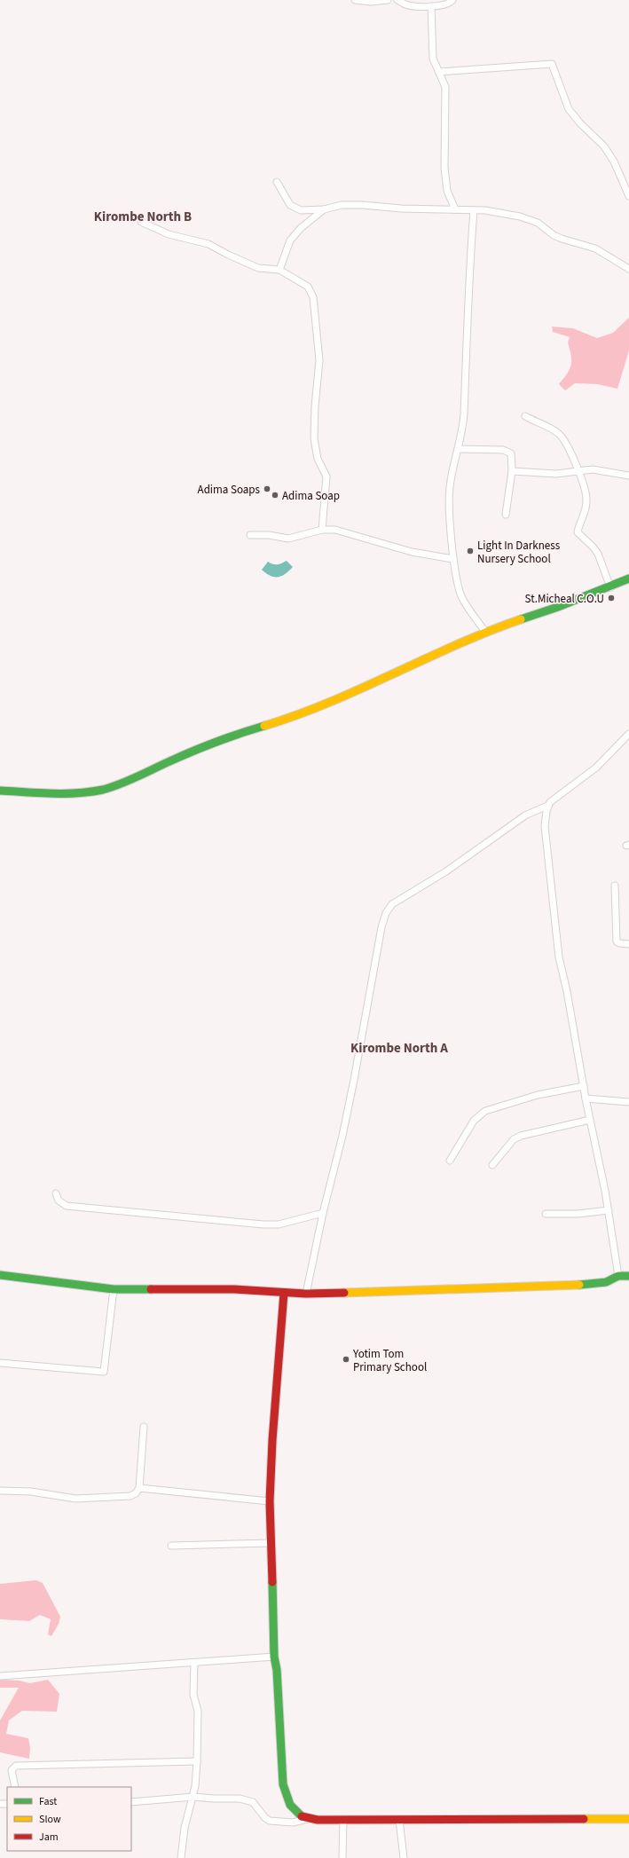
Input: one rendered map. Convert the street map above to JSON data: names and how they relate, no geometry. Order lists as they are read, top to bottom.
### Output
{
  "districts": ["Kirombe North B", "Kirombe North A"],
  "places": [
    "Adima Soaps",
    "Adima Soap",
    "Light In Darkness Nursery School",
    "St.Micheal C.O.U",
    "Yotim Tom Primary School"
  ],
  "legend": ["Fast", "Slow", "Jam"]
}
